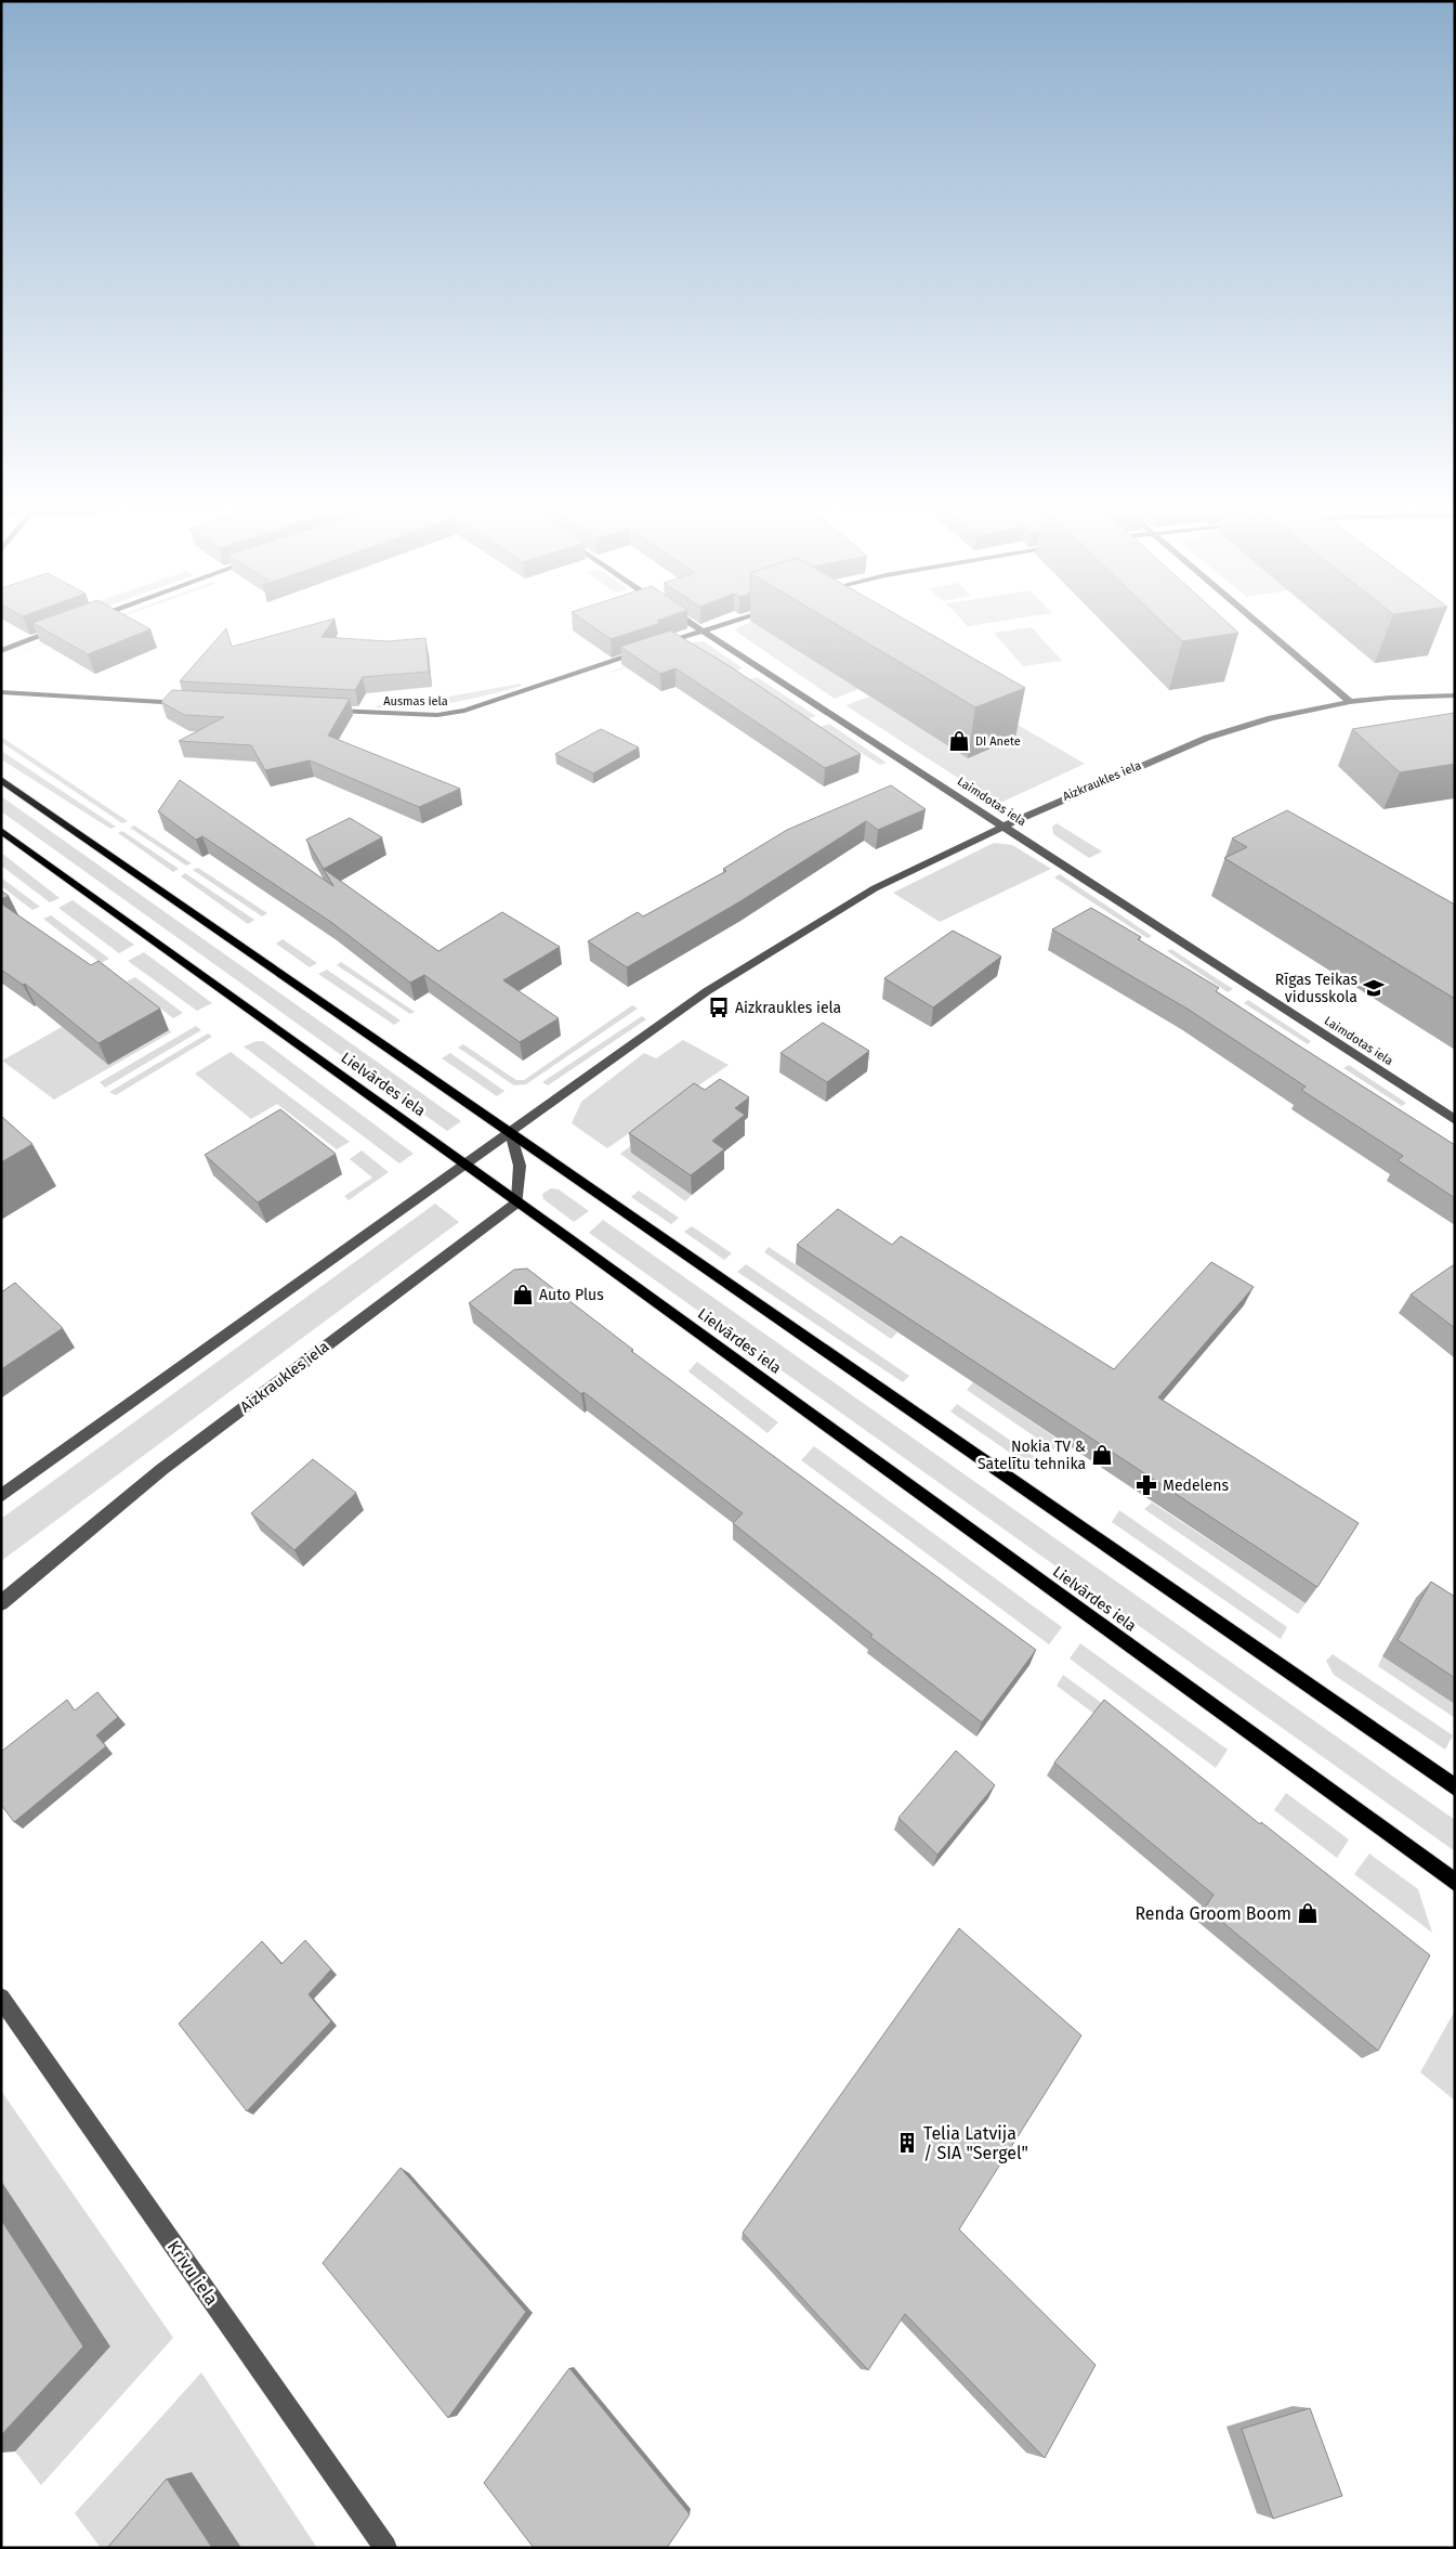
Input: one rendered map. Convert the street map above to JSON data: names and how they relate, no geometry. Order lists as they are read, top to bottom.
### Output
{
  "streets": {
    "main road": ["Lielvārdes iela"],
    "street": [
      "Ausmas iela",
      "Aizkraukles iela",
      "Laimdotas iela",
      "Krīvu iela"
    ]
  },
  "crossings": [
    ["Ausmas iela", "Laimdotas iela"],
    ["Aizkraukles iela", "Laimdotas iela"],
    ["Aizkraukles iela", "Lielvārdes iela"]
  ],
  "places": {
    "shop": [
      "DI Anete",
      "Auto Plus",
      "Nokia TV & Satelītu tehnika",
      "Renda Groom Boom"
    ],
    "school or university": ["Rīgas Teikas vidusskola"],
    "bus stop": ["Aizkraukles iela"],
    "pharmacy": ["Medelens"],
    "building": ["Telia Latvija / SIA \"Sergel\""]
  }
}
